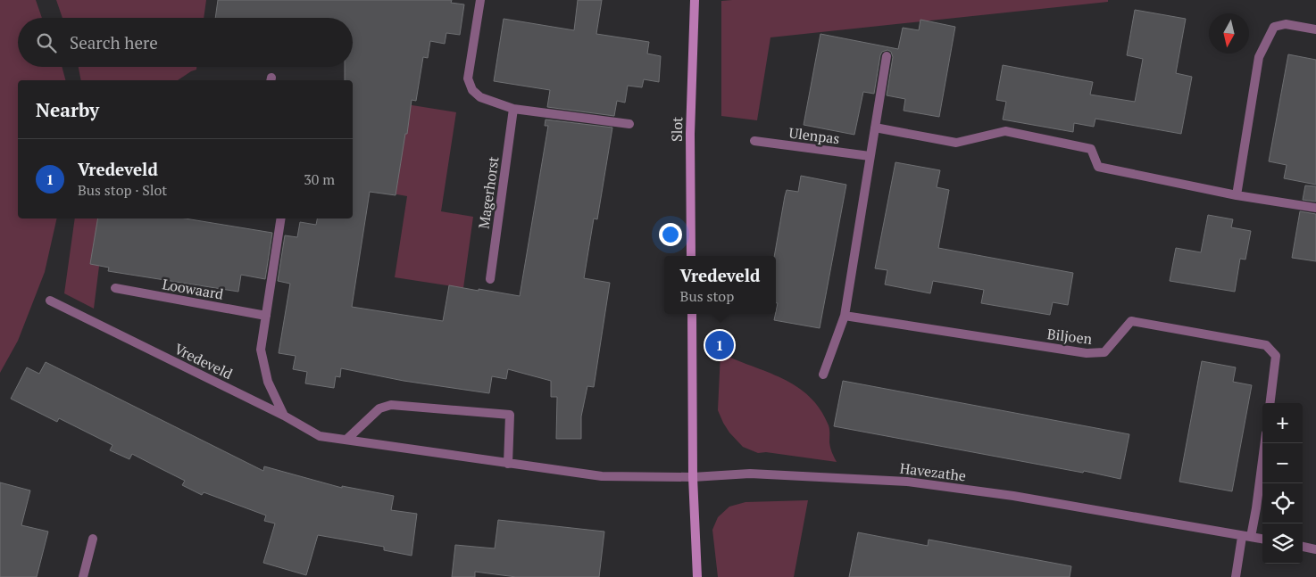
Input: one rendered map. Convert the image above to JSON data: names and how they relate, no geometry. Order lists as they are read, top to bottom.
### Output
{
  "streets": {
    "street": [
      "Slot",
      "Ulenpas",
      "Magerhorst",
      "Loowaard",
      "Biljoen",
      "Vredeveld",
      "Havezathe"
    ]
  },
  "crossings": [
    ["Vredeveld", "Havezathe"]
  ],
  "north": "bottom",
  "page": {
    "search": "Search here",
    "heading": "Nearby",
    "list": [
      {
        "mark": "1",
        "name": "Vredeveld",
        "note": "Bus stop · Slot",
        "value": "30 m"
      }
    ],
    "popup": ["Vredeveld", "Bus stop"],
    "pins": "1",
    "map_buttons": ["+", "−"]
  }
}
